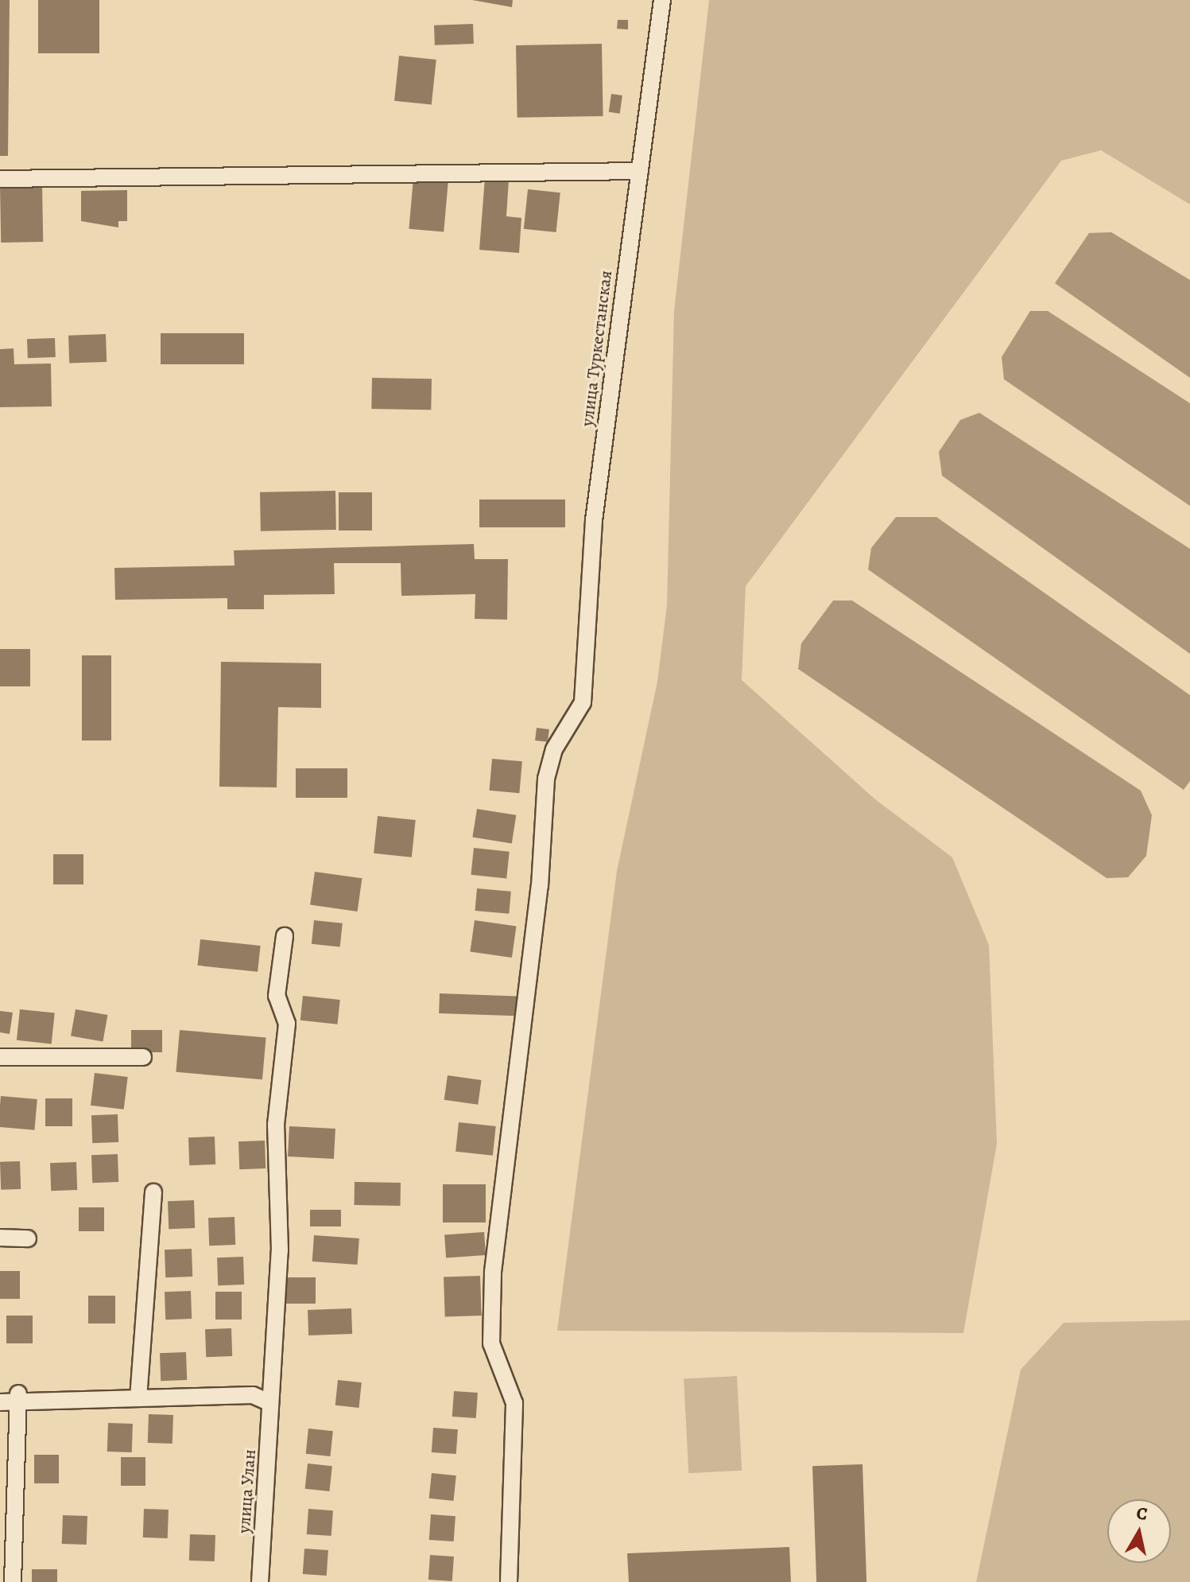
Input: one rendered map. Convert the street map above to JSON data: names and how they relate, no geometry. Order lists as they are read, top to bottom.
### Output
{
  "streets": {
    "street": ["улица Туркестанская", "улица Улан"]
  },
  "north": "top"
}
